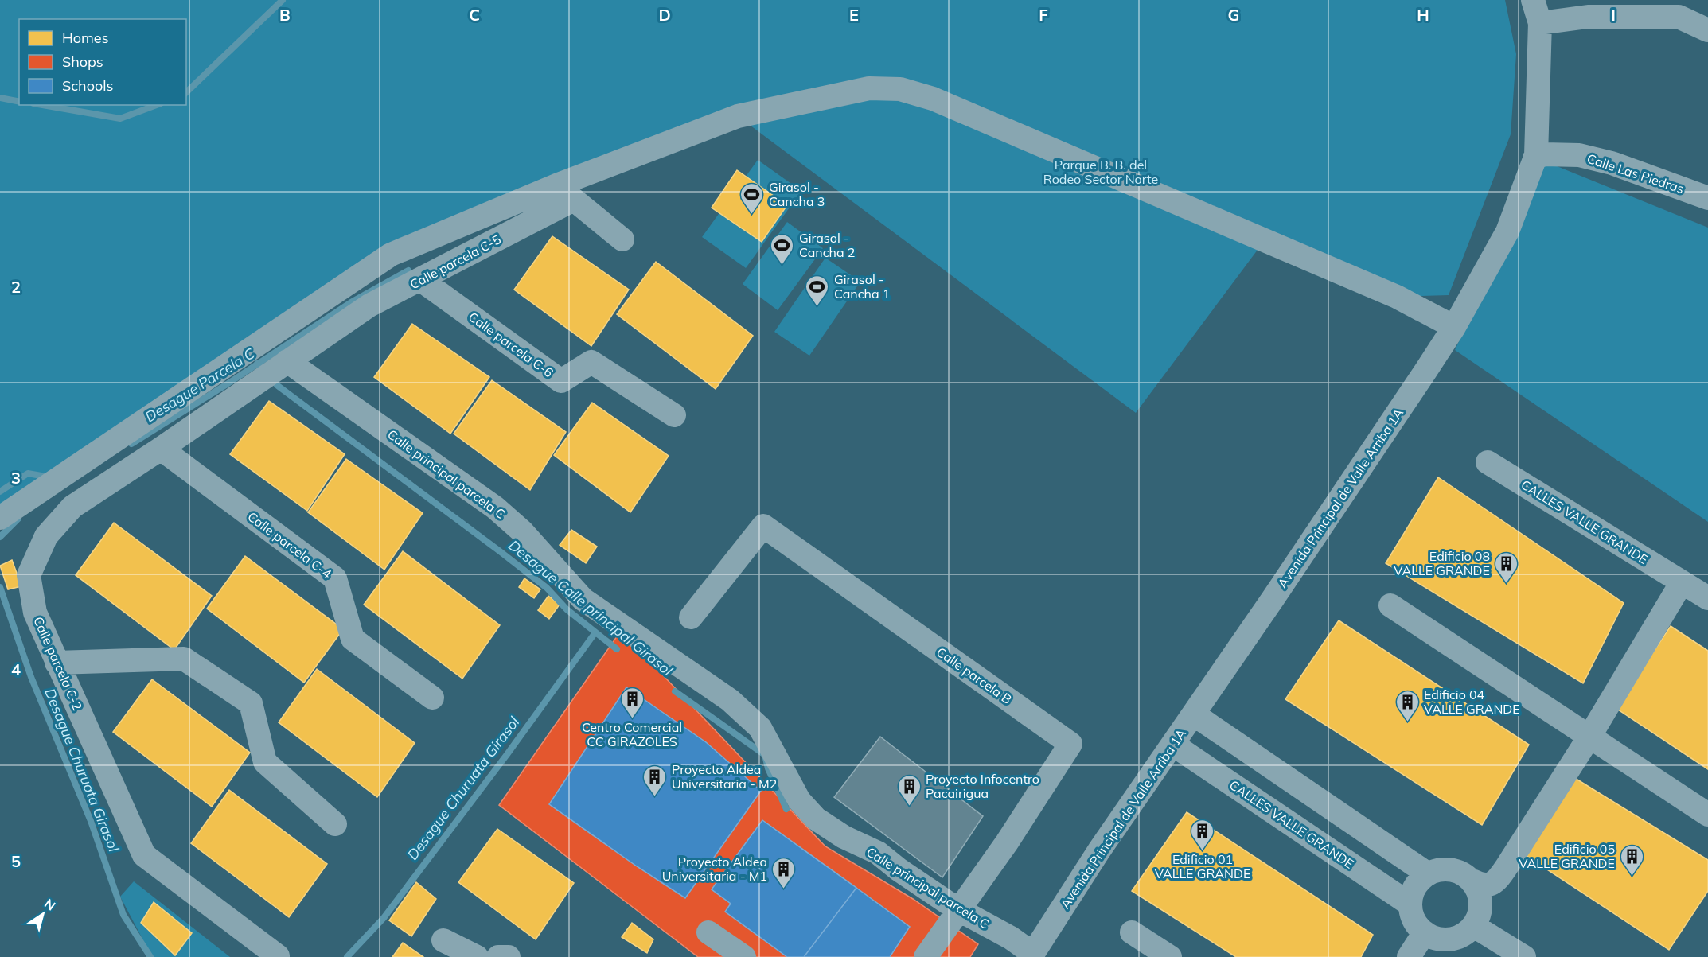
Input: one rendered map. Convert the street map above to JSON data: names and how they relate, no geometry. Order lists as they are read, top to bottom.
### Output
{
  "streets": {
    "street": [
      "Calle Las Piedras",
      "Calle parcela C-5",
      "Calle parcela C-6",
      "Calle principal parcela C",
      "Avenida Principal de Valle Arriba 1A",
      "CALLES VALLE GRANDE",
      "Calle parcela C-4",
      "Calle parcela C-2",
      "Calle parcela B"
    ]
  },
  "crossings": [
    ["Calle Las Piedras", "Avenida Principal de Valle Arriba 1A"],
    ["Calle parcela C-5", "Calle parcela C-6"],
    ["Calle parcela C-5", "Calle principal parcela C"],
    ["Calle parcela C-5", "Calle parcela C-2"],
    ["Calle principal parcela C", "Avenida Principal de Valle Arriba 1A"],
    ["Calle principal parcela C", "Calle parcela C-2"],
    ["Calle principal parcela C", "Calle parcela B"],
    ["Avenida Principal de Valle Arriba 1A", "CALLES VALLE GRANDE"],
    ["Calle parcela C-4", "Calle parcela C-2"]
  ],
  "water": ["Desague Parcela C", "Desague Calle principal Girasol", "Desague Churuata Girasol"],
  "parks": ["Parque B. B. del Rodeo Sector Norte"],
  "places": {
    "sports": ["Girasol - Cancha 3", "Girasol - Cancha 2", "Girasol - Cancha 1"],
    "building": [
      "Edificio 08 VALLE GRANDE",
      "Centro Comercial CC GIRAZOLES",
      "Edificio 04 VALLE GRANDE",
      "Proyecto Aldea Universitaria - M2",
      "Proyecto Infocentro Pacairigua",
      "Edificio 01 VALLE GRANDE",
      "Edificio 05 VALLE GRANDE",
      "Proyecto Aldea Universitaria - M1"
    ]
  },
  "legend": ["Homes", "Shops", "Schools"],
  "north": "top right",
  "grid": {
    "columns": [
      "B",
      "C",
      "D",
      "E",
      "F",
      "G",
      "H",
      "I"
    ],
    "rows": [
      "2",
      "3",
      "4",
      "5"
    ]
  }
}
